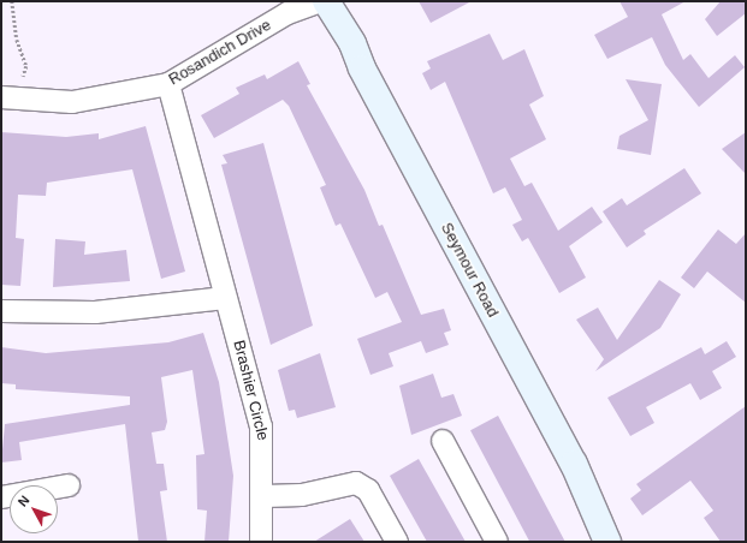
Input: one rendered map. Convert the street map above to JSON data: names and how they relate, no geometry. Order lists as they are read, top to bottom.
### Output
{
  "streets": {
    "main road": ["Seymour Road"],
    "street": ["Rosandich Drive", "Brashier Circle"]
  },
  "crossings": [
    ["Rosandich Drive", "Brashier Circle"]
  ],
  "north": "top left"
}
